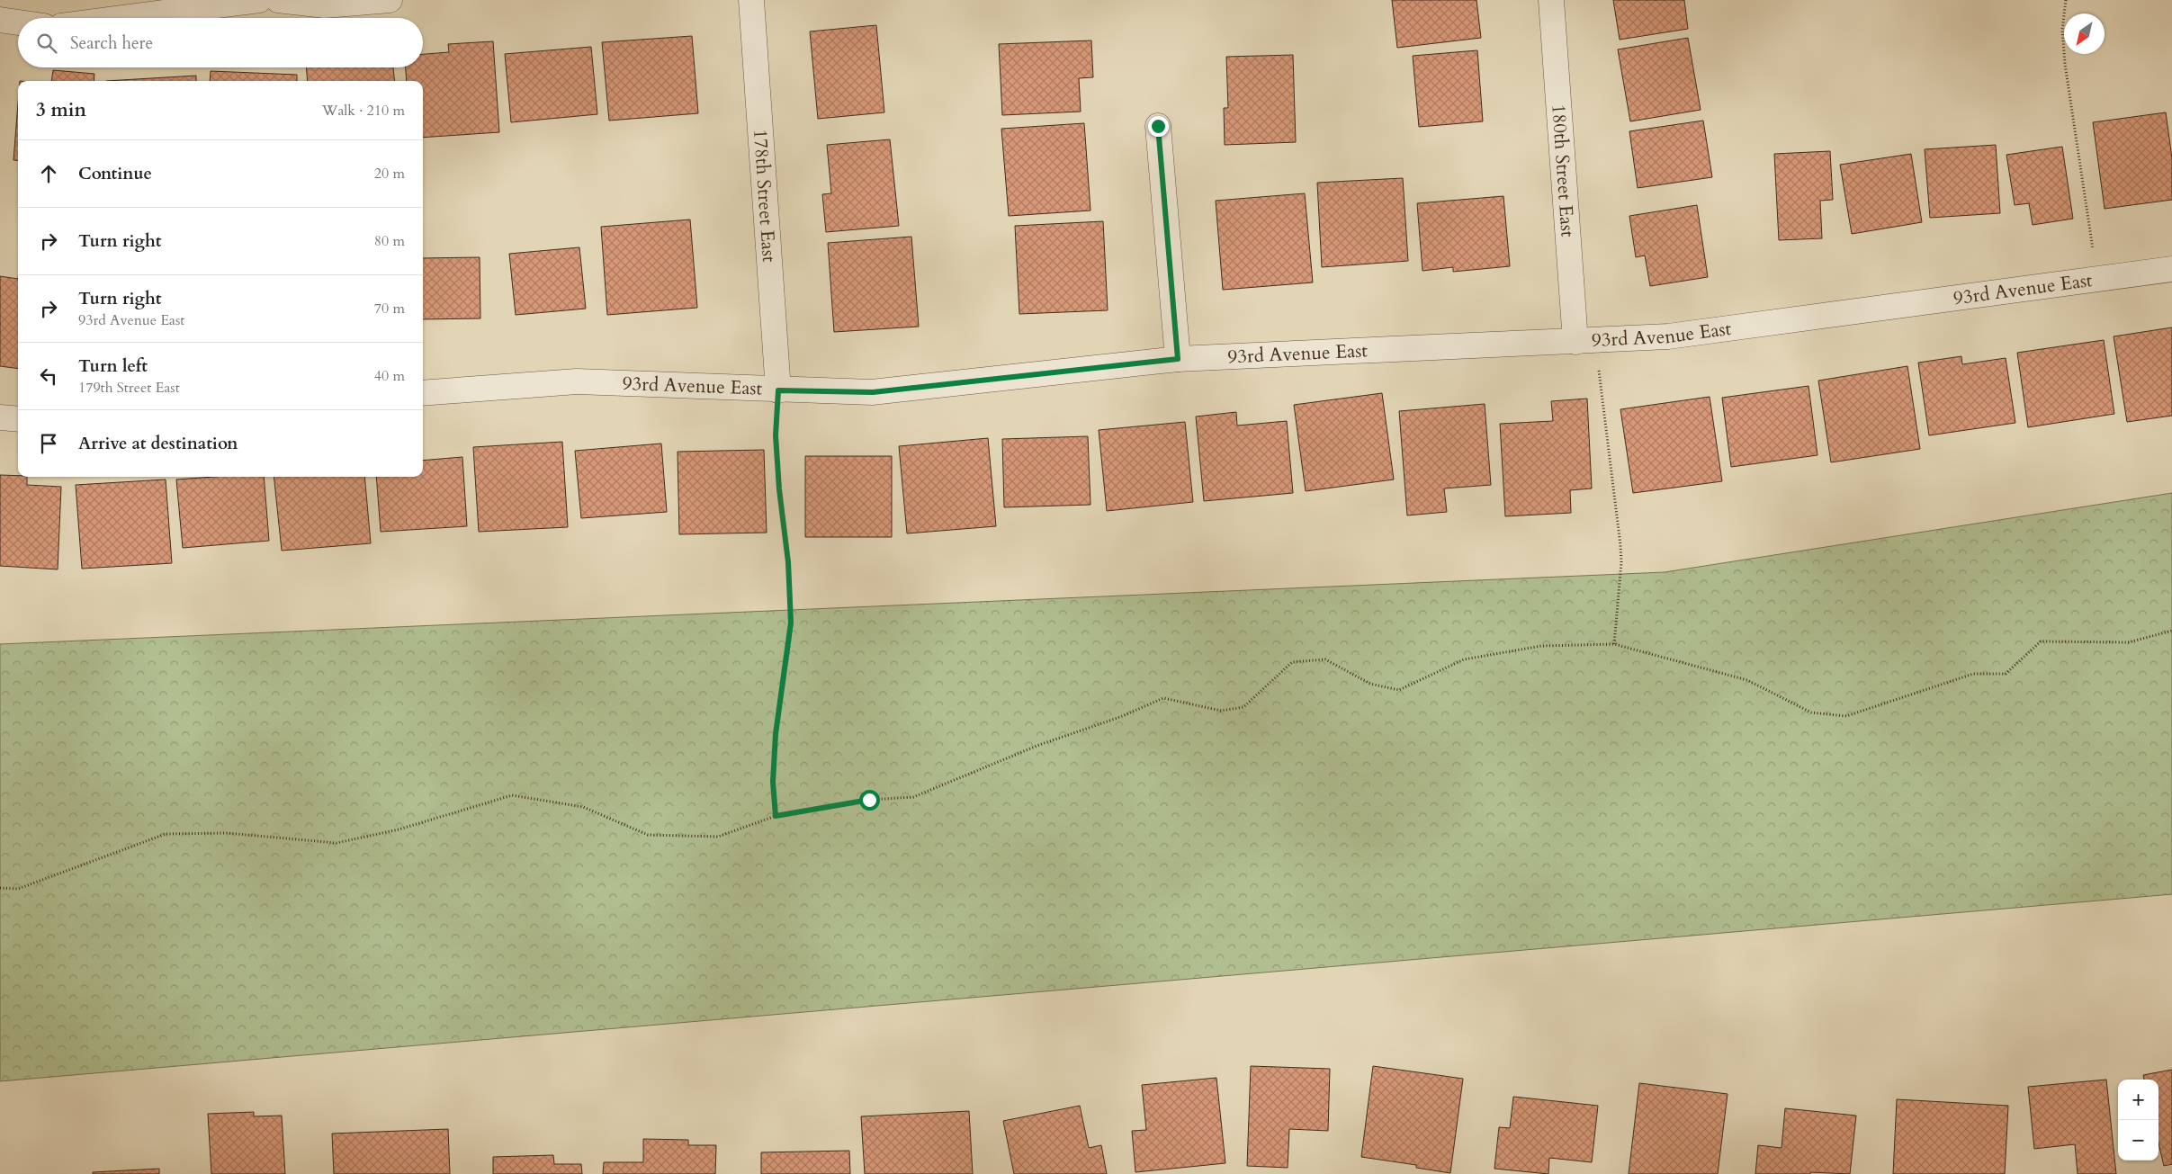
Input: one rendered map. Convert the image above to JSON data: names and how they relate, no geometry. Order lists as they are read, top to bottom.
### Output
{
  "streets": {
    "street": ["180th Street East", "178th Street East", "93rd Avenue East"]
  },
  "crossings": [
    ["180th Street East", "93rd Avenue East"],
    ["178th Street East", "93rd Avenue East"]
  ],
  "north": "bottom left",
  "page": {
    "search": "Search here",
    "heading": ["3 min", "Walk · 210 m"],
    "list": [
      ["Continue", "20 m"],
      ["Turn right", "80 m"],
      ["Turn right", "93rd Avenue East", "70 m"],
      ["Turn left", "179th Street East", "40 m"],
      "Arrive at destination"
    ],
    "map_buttons": ["+", "−"]
  }
}
